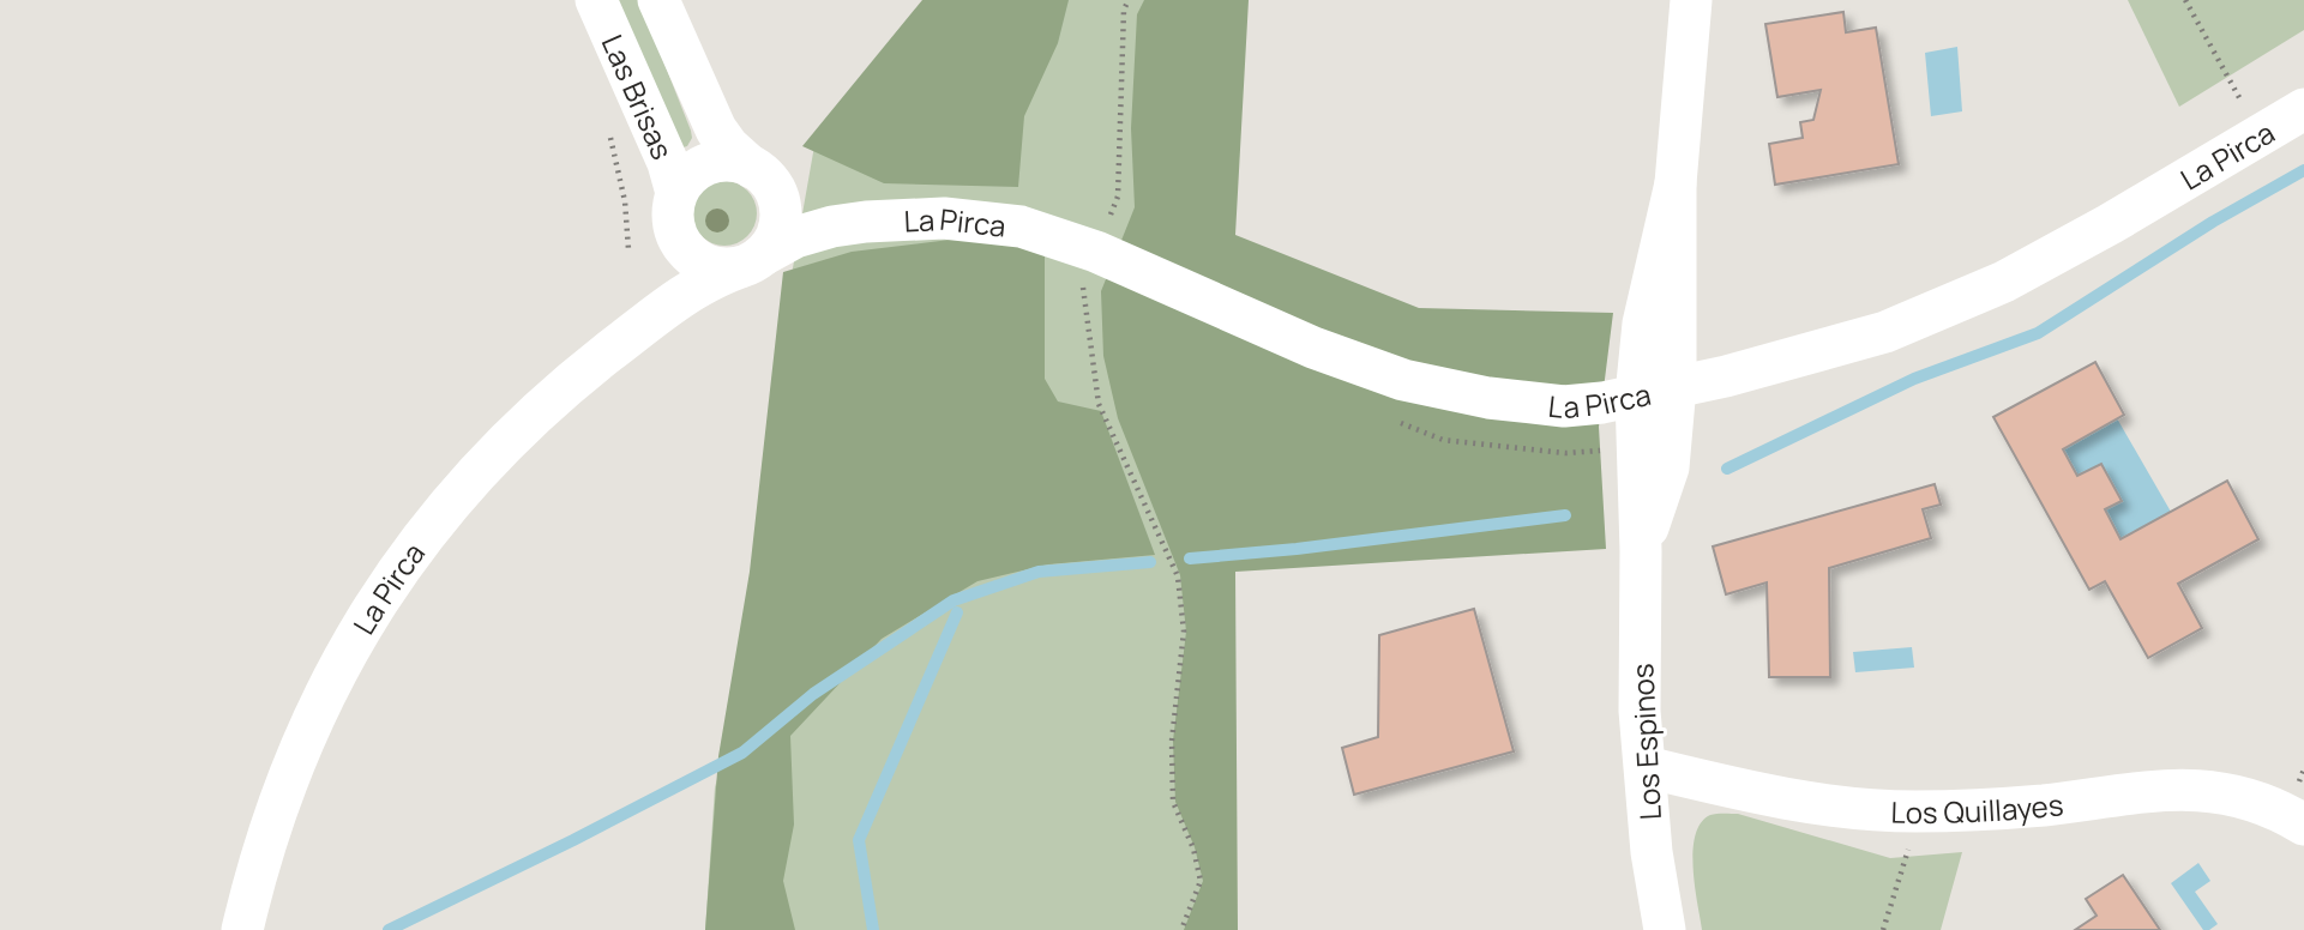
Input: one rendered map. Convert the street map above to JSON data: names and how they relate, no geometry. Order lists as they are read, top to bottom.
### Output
{
  "streets": {
    "street": [
      "Las Brisas",
      "La Pirca",
      "Los Espinos",
      "Los Quillayes"
    ]
  },
  "crossings": [
    ["Las Brisas", "La Pirca"],
    ["La Pirca", "Los Espinos"],
    ["Los Espinos", "Los Quillayes"]
  ]
}
